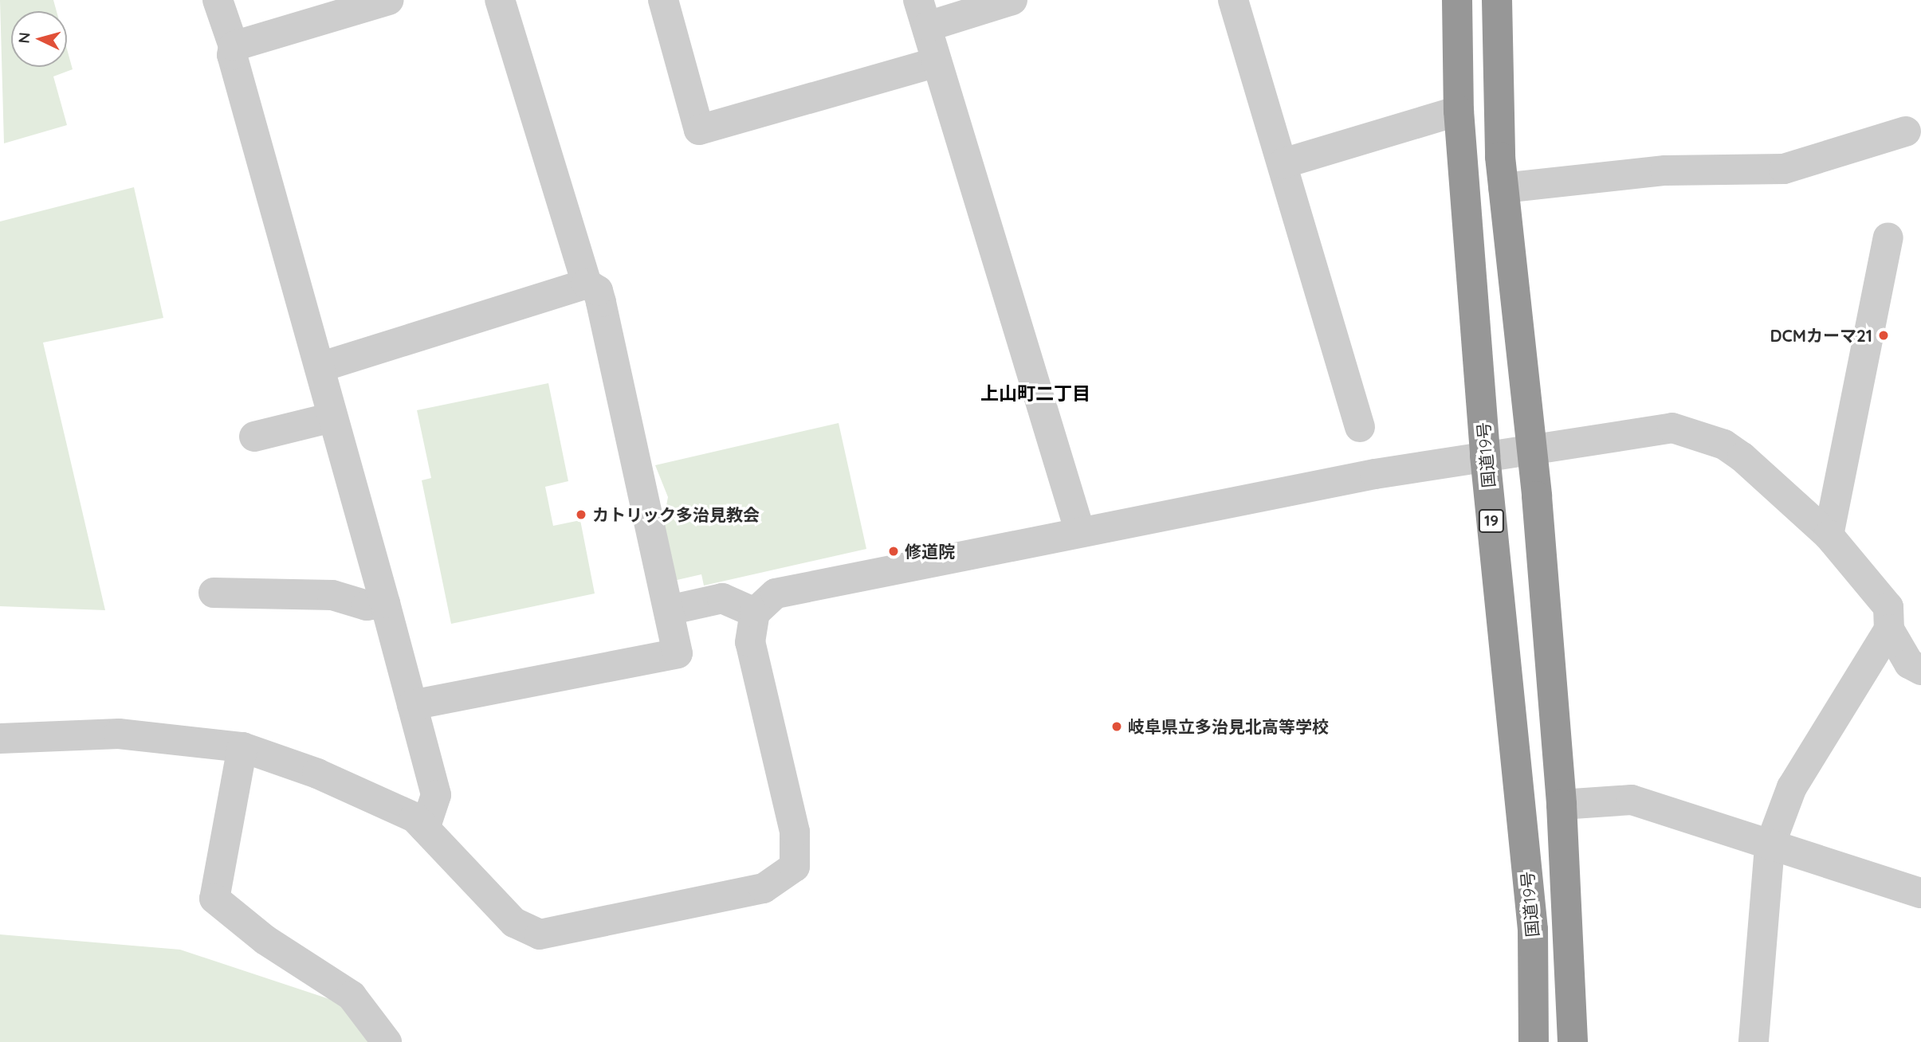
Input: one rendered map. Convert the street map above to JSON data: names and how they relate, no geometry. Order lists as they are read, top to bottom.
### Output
{
  "streets": {
    "highway": ["国道19号", "19"]
  },
  "districts": ["上山町二丁目"],
  "places": [
    "DCMカーマ21",
    "カトリック多治見教会",
    "修道院",
    "岐阜県立多治見北高等学校"
  ],
  "north": "left"
}
